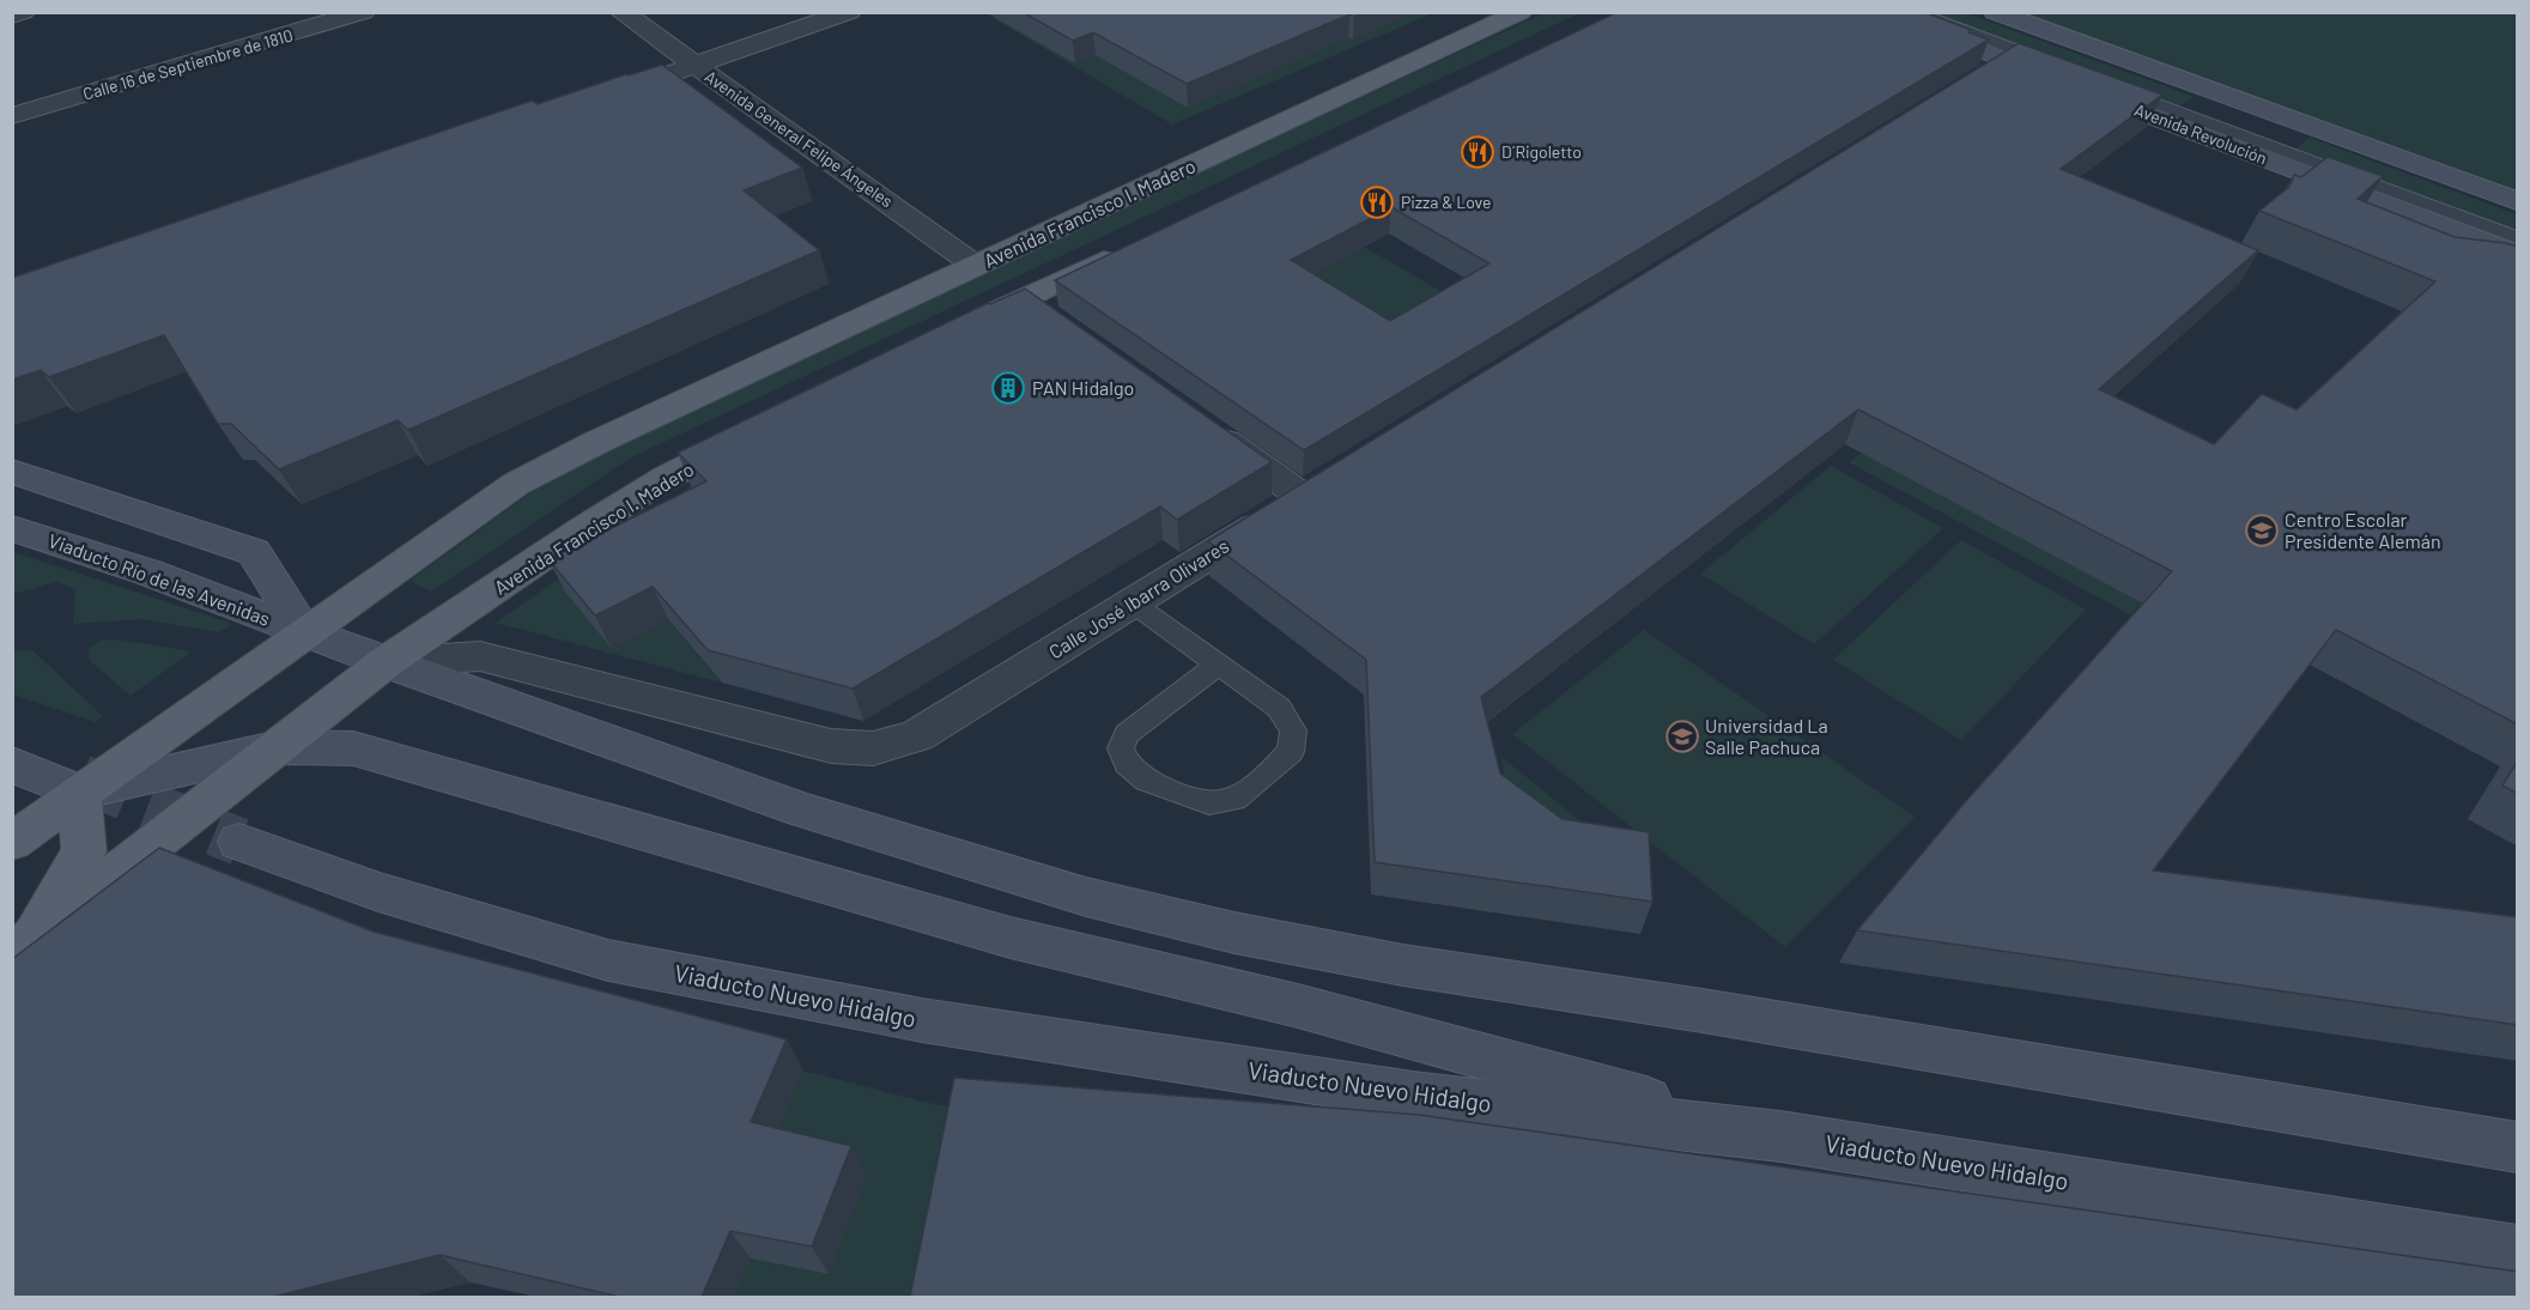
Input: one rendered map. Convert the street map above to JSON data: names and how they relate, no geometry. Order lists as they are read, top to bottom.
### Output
{
  "streets": {
    "main road": [
      "Avenida Revolución",
      "Avenida Francisco I. Madero",
      "Viaducto Río de las Avenidas",
      "Viaducto Nuevo Hidalgo"
    ],
    "street": ["Calle 16 de Septiembre de 1810", "Avenida General Felipe Ángeles", "Calle José Ibarra Olivares"]
  },
  "crossings": [
    ["Avenida General Felipe Ángeles", "Avenida Francisco I. Madero"],
    ["Avenida Francisco I. Madero", "Viaducto Río de las Avenidas"],
    ["Avenida Francisco I. Madero", "Calle José Ibarra Olivares"],
    ["Viaducto Río de las Avenidas", "Calle José Ibarra Olivares"]
  ],
  "places": {
    "restaurant": ["D´Rigoletto", "Pizza & Love"],
    "building": ["PAN Hidalgo"],
    "school or university": ["Centro Escolar Presidente Alemán", "Universidad La Salle Pachuca"]
  }
}
